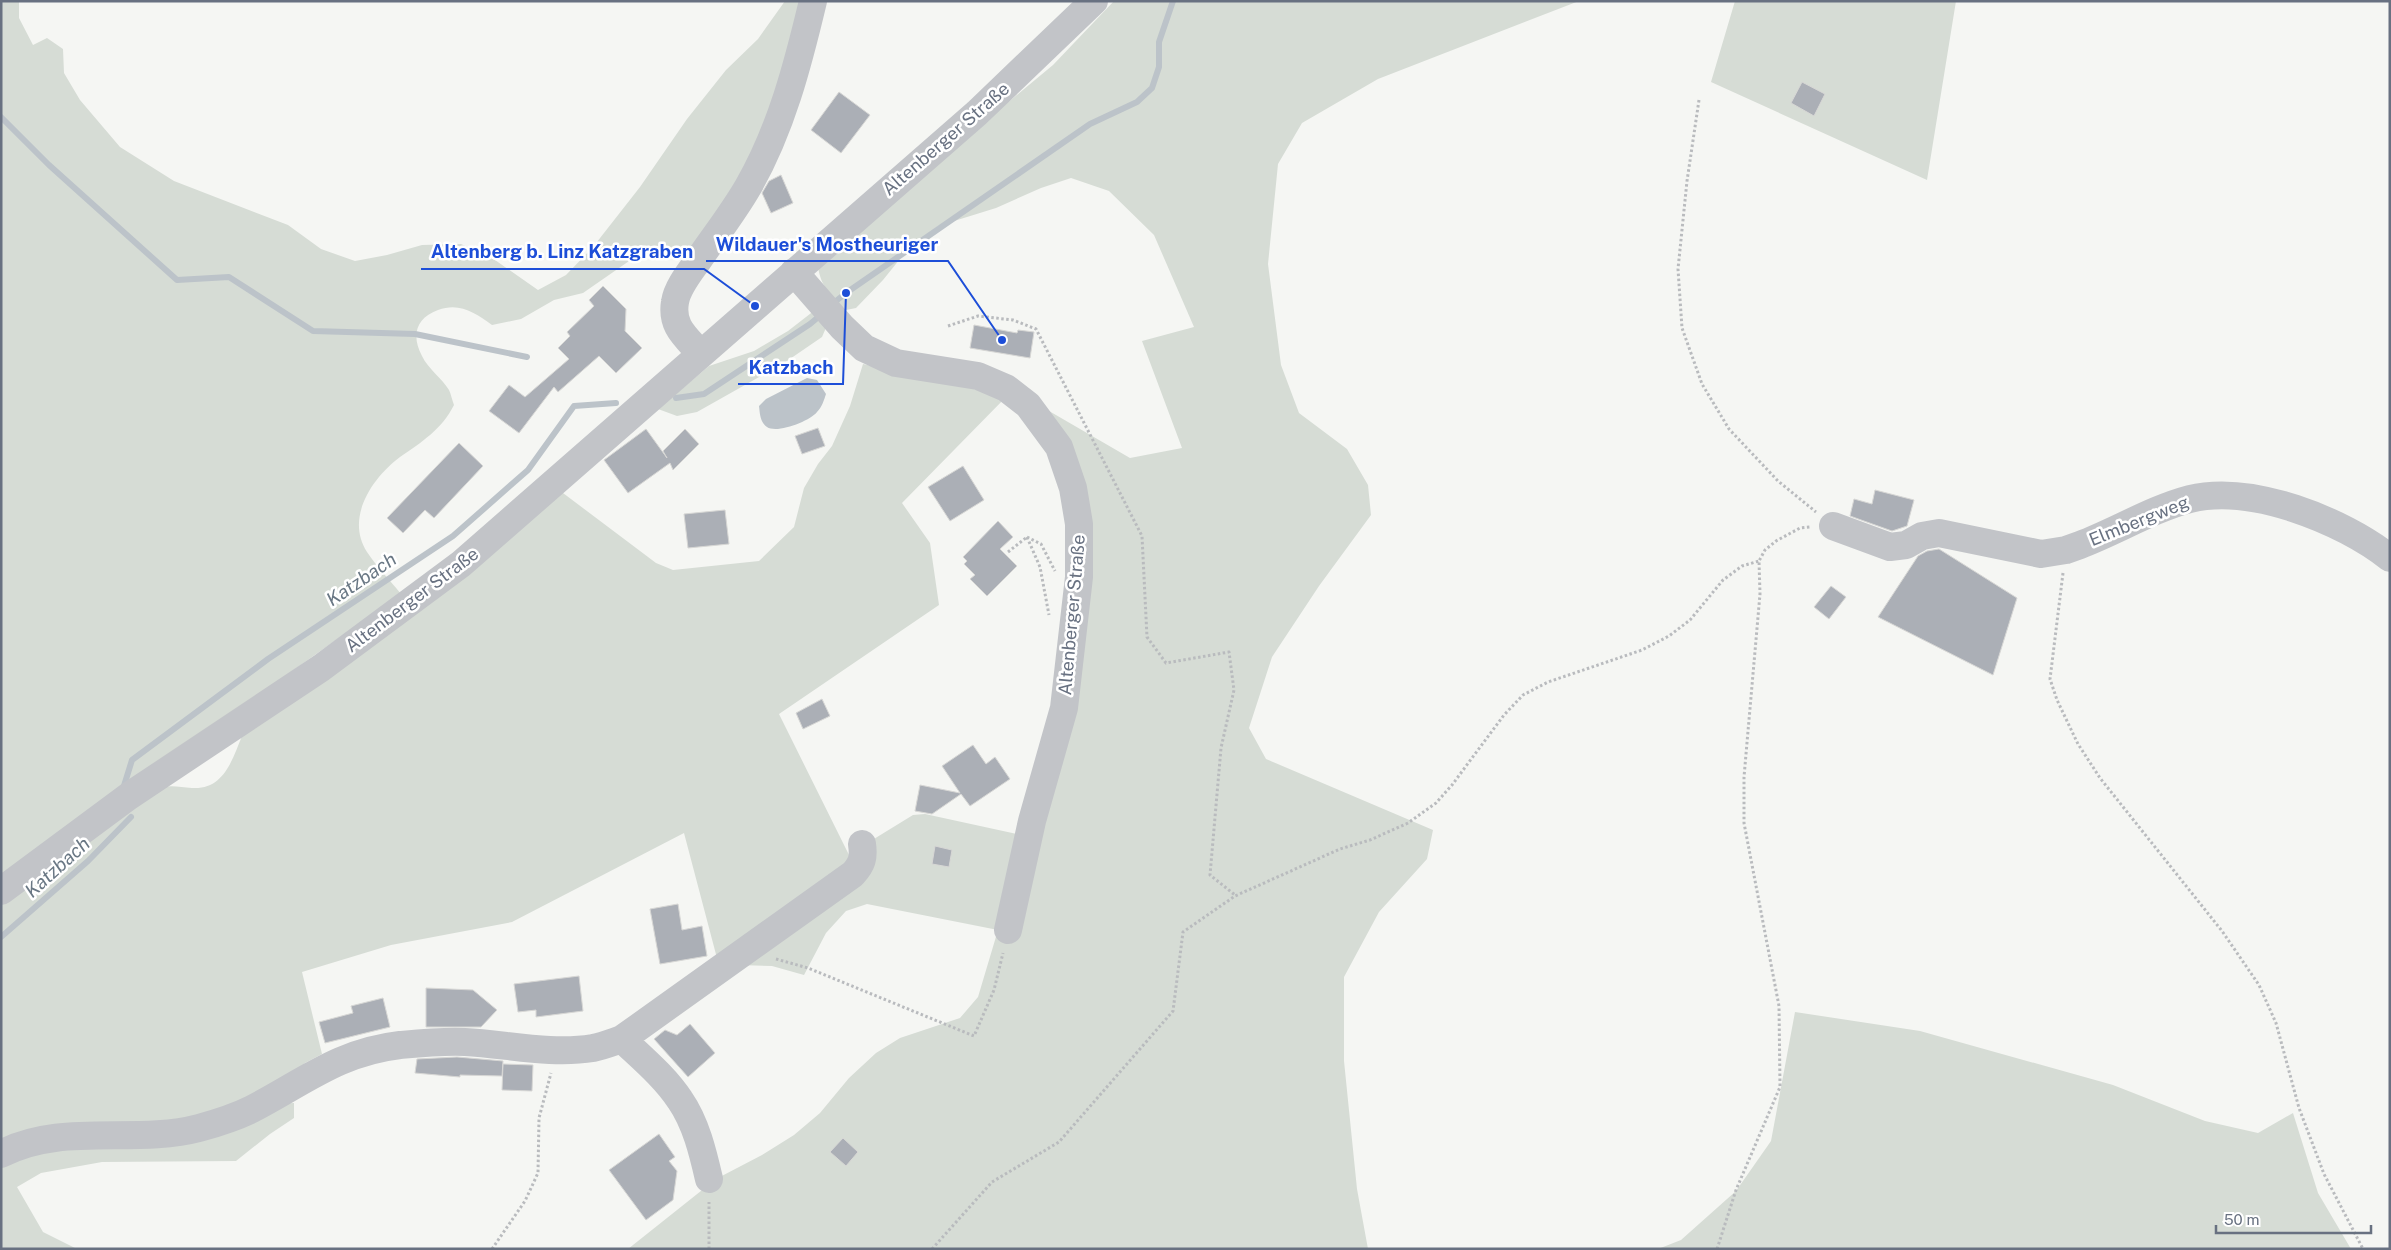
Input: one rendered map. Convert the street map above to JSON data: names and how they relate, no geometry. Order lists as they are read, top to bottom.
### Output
{
  "streets": {
    "street": ["Altenberger Straße", "Elmbergweg"]
  },
  "water": ["Katzbach"],
  "places": ["Katzbach", "Altenberg b. Linz Katzgraben", "Wildauer's Mostheuriger"],
  "scale_bar": "50 m"
}
